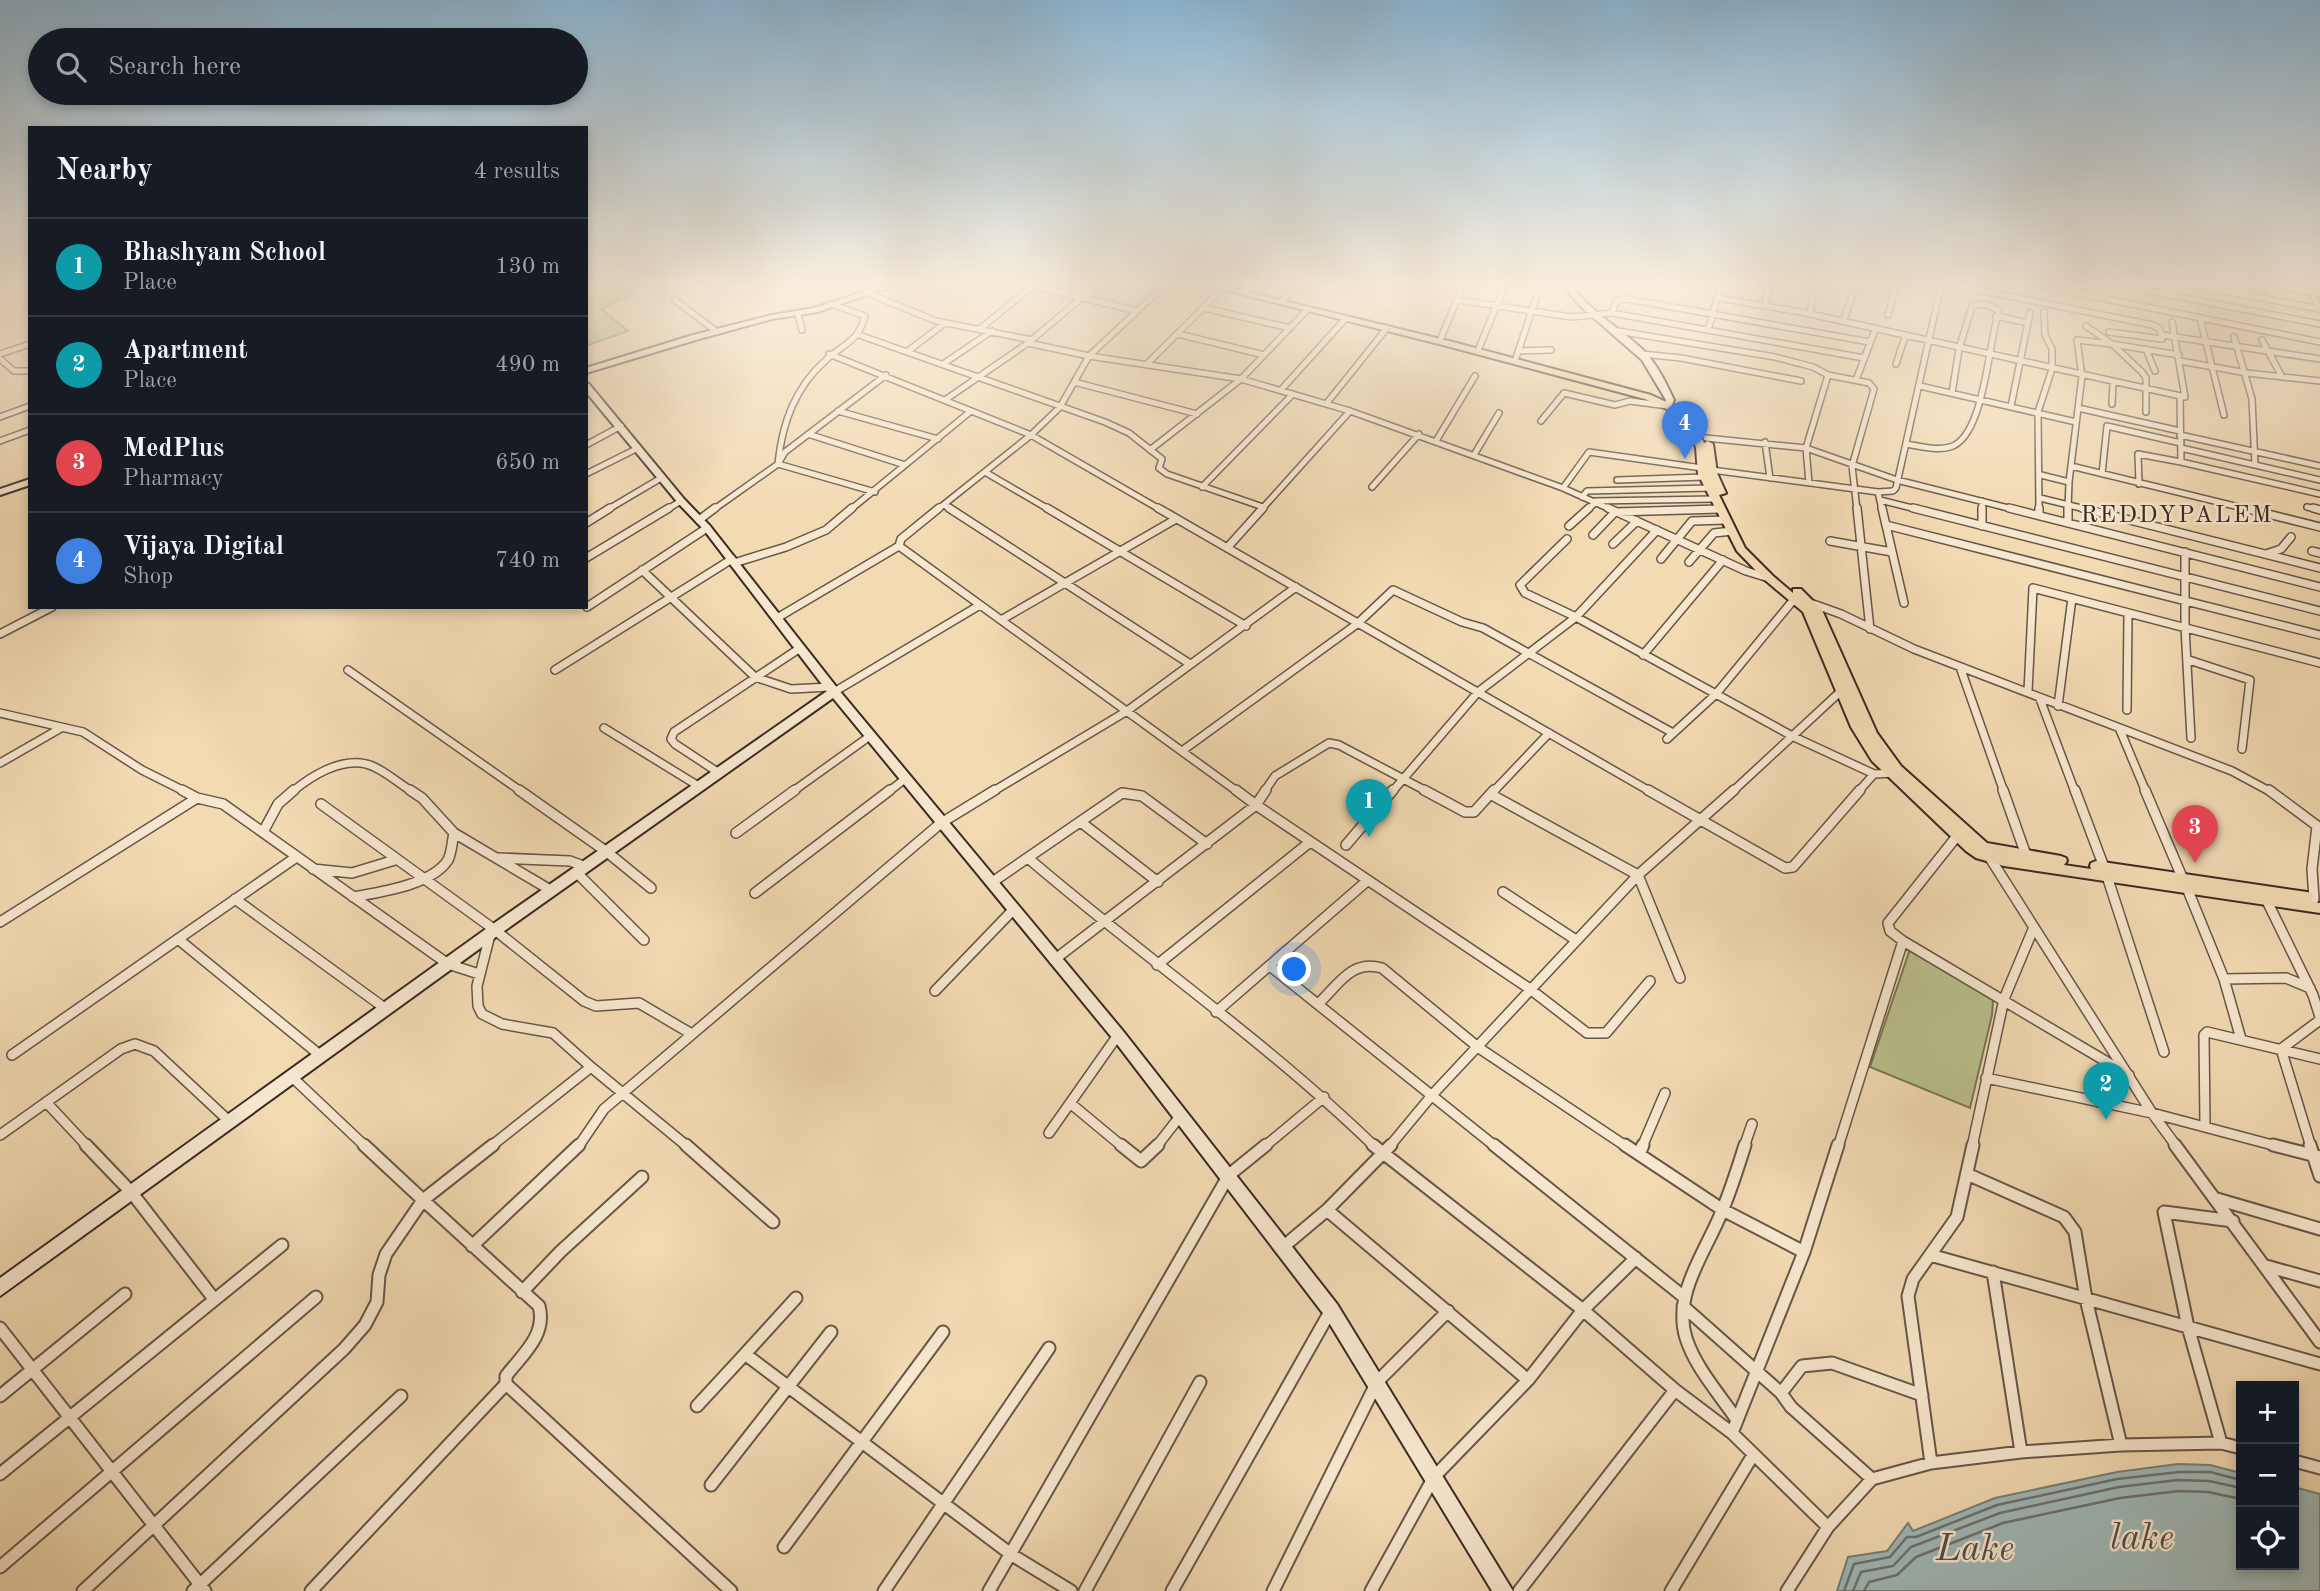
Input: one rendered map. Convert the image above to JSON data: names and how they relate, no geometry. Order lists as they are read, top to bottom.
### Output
{
  "districts": ["REDDYPALEM"],
  "water": ["lake", "Lake"],
  "page": {
    "search": "Search here",
    "heading": ["Nearby", "4 results"],
    "list": [
      {
        "mark": "1",
        "name": "Bhashyam School",
        "note": "Place",
        "value": "130 m"
      },
      {
        "mark": "2",
        "name": "Apartment",
        "note": "Place",
        "value": "490 m"
      },
      {
        "mark": "3",
        "name": "MedPlus",
        "note": "Pharmacy",
        "value": "650 m"
      },
      {
        "mark": "4",
        "name": "Vijaya Digital",
        "note": "Shop",
        "value": "740 m"
      }
    ],
    "pins": [
      "4",
      "1",
      "3",
      "2"
    ],
    "map_buttons": ["+", "−"]
  }
}
